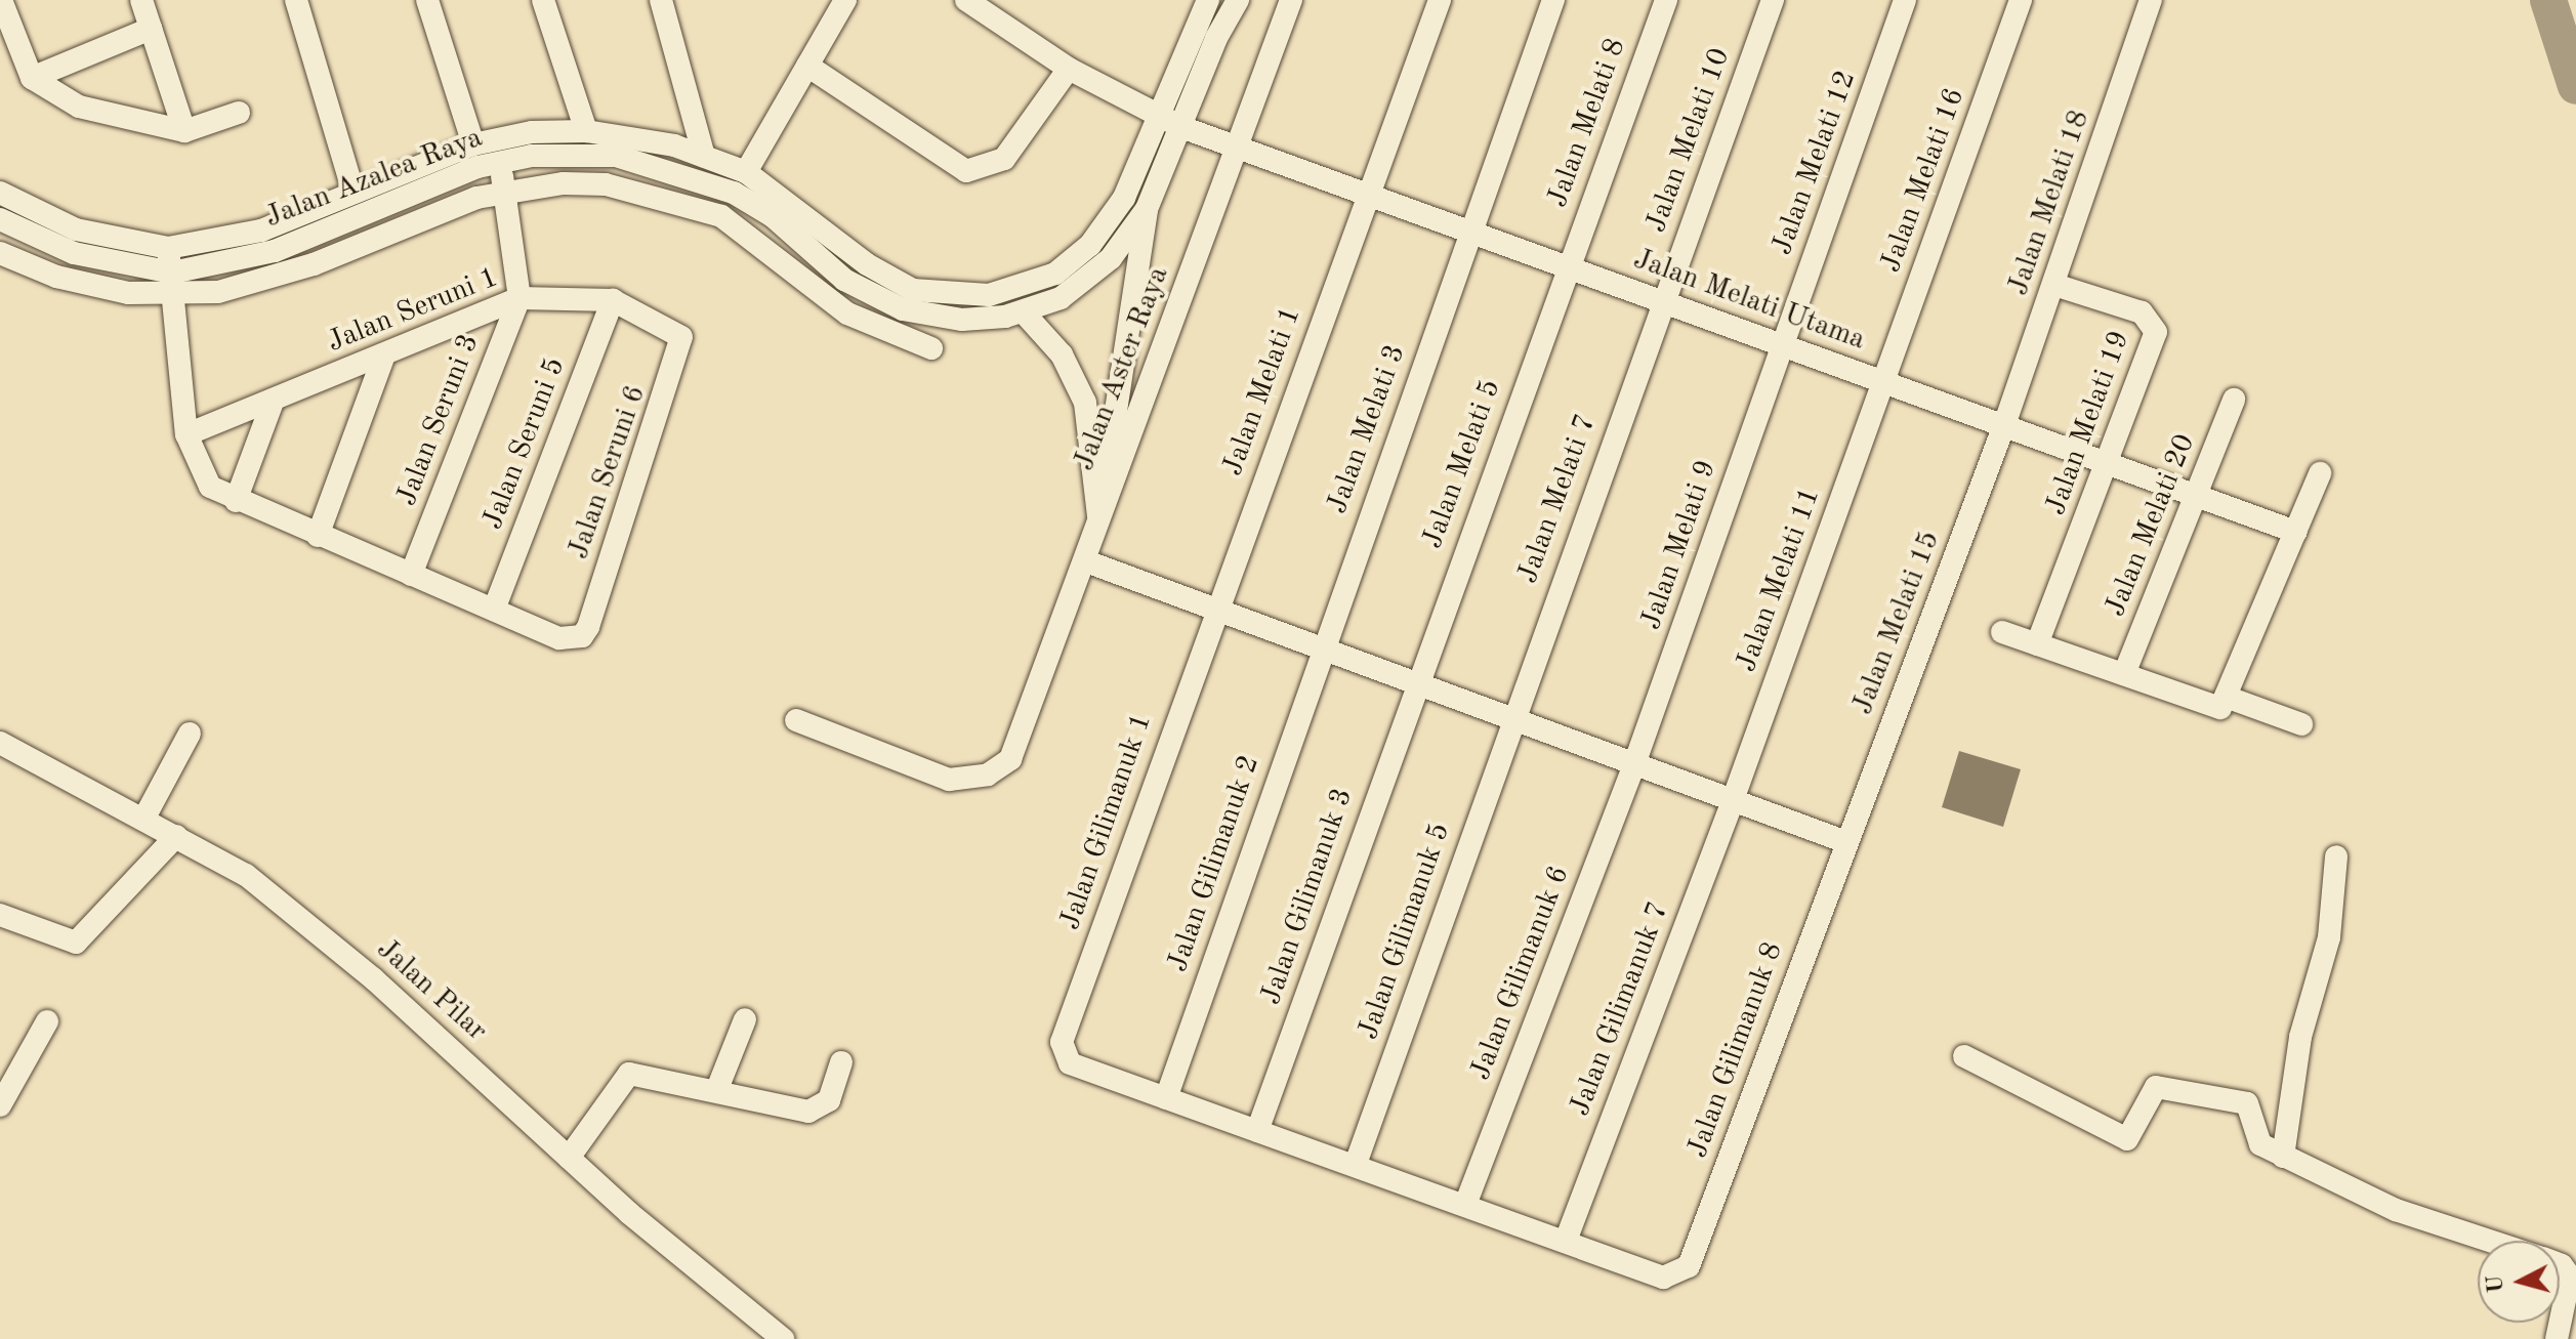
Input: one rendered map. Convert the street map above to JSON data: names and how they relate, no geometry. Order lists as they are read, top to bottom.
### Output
{
  "streets": {
    "street": [
      "Jalan Melati 8",
      "Jalan Melati 10",
      "Jalan Melati 12",
      "Jalan Azalea Raya",
      "Jalan Melati 16",
      "Jalan Melati 18",
      "Jalan Melati Utama",
      "Jalan Seruni 1",
      "Jalan Aster Raya",
      "Jalan Melati 1",
      "Jalan Seruni 3",
      "Jalan Melati 19",
      "Jalan Melati 3",
      "Jalan Seruni 5",
      "Jalan Melati 5",
      "Jalan Seruni 6",
      "Jalan Melati 7",
      "Jalan Melati 20",
      "Jalan Melati 9",
      "Jalan Melati 11",
      "Jalan Melati 15",
      "Jalan Gilimanuk 1",
      "Jalan Gilimanuk 2",
      "Jalan Gilimanuk 3",
      "Jalan Gilimanuk 5",
      "Jalan Gilimanuk 6",
      "Jalan Pilar",
      "Jalan Gilimanuk 7",
      "Jalan Gilimanuk 8"
    ]
  },
  "crossings": [
    ["Jalan Melati 8", "Jalan Melati Utama"],
    ["Jalan Melati 8", "Jalan Melati 5"],
    ["Jalan Melati 10", "Jalan Melati Utama"],
    ["Jalan Melati 10", "Jalan Melati 7"],
    ["Jalan Melati 12", "Jalan Melati Utama"],
    ["Jalan Melati 12", "Jalan Melati 9"],
    ["Jalan Azalea Raya", "Jalan Melati Utama"],
    ["Jalan Azalea Raya", "Jalan Seruni 3"],
    ["Jalan Melati 16", "Jalan Melati Utama"],
    ["Jalan Melati 16", "Jalan Melati 11"],
    ["Jalan Melati 18", "Jalan Melati Utama"],
    ["Jalan Melati 18", "Jalan Melati 19"],
    ["Jalan Melati 18", "Jalan Melati 15"],
    ["Jalan Melati Utama", "Jalan Aster Raya"],
    ["Jalan Melati Utama", "Jalan Melati 1"],
    ["Jalan Melati Utama", "Jalan Melati 19"],
    ["Jalan Melati Utama", "Jalan Melati 3"],
    ["Jalan Melati Utama", "Jalan Melati 5"],
    ["Jalan Melati Utama", "Jalan Melati 7"],
    ["Jalan Melati Utama", "Jalan Melati 20"],
    ["Jalan Melati Utama", "Jalan Melati 9"],
    ["Jalan Melati Utama", "Jalan Melati 11"],
    ["Jalan Melati Utama", "Jalan Melati 15"],
    ["Jalan Seruni 1", "Jalan Seruni 3"],
    ["Jalan Seruni 1", "Jalan Seruni 5"],
    ["Jalan Seruni 1", "Jalan Seruni 6"],
    ["Jalan Melati 1", "Jalan Gilimanuk 1"],
    ["Jalan Melati 3", "Jalan Gilimanuk 2"],
    ["Jalan Seruni 5", "Jalan Seruni 6"],
    ["Jalan Melati 5", "Jalan Gilimanuk 3"],
    ["Jalan Melati 7", "Jalan Gilimanuk 5"],
    ["Jalan Melati 9", "Jalan Gilimanuk 6"],
    ["Jalan Melati 11", "Jalan Gilimanuk 7"],
    ["Jalan Melati 15", "Jalan Gilimanuk 8"],
    ["Jalan Gilimanuk 1", "Jalan Gilimanuk 2"],
    ["Jalan Gilimanuk 7", "Jalan Gilimanuk 8"]
  ],
  "north": "left"
}
